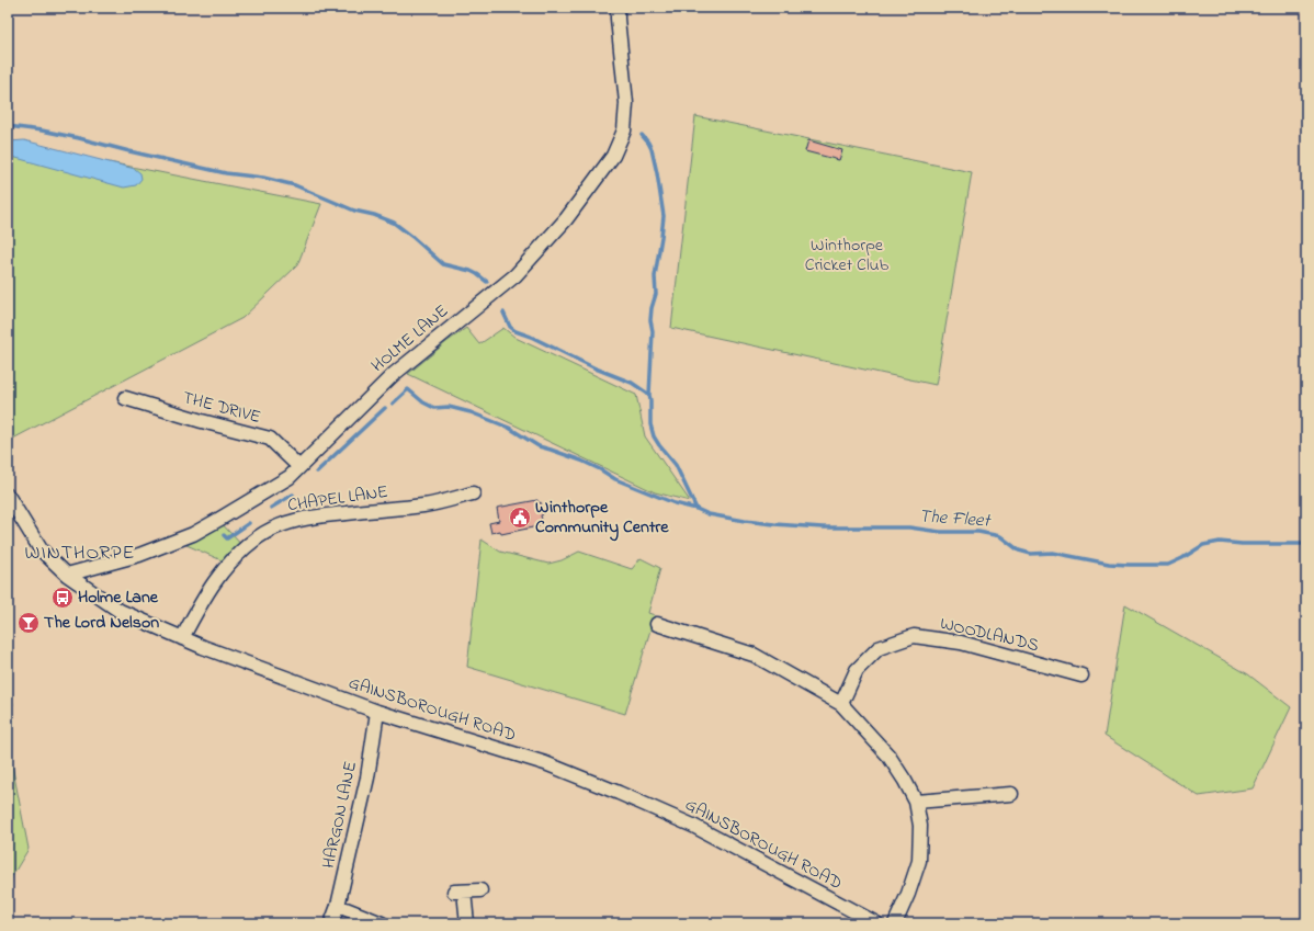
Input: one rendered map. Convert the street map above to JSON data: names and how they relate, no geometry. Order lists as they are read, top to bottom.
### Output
{
  "streets": {
    "street": [
      "HOLME LANE",
      "THE DRIVE",
      "CHAPEL LANE",
      "WOODLANDS",
      "GAINSBOROUGH ROAD",
      "HARGON LANE"
    ]
  },
  "crossings": [
    ["HOLME LANE", "THE DRIVE"],
    ["HOLME LANE", "GAINSBOROUGH ROAD"],
    ["CHAPEL LANE", "GAINSBOROUGH ROAD"],
    ["GAINSBOROUGH ROAD", "HARGON LANE"]
  ],
  "districts": ["WINTHORPE"],
  "water": ["The Fleet"],
  "parks": ["Winthorpe Cricket Club"],
  "places": {
    "public building": ["Winthorpe Community Centre"],
    "bus stop": ["Holme Lane"],
    "bar": ["The Lord Nelson"]
  }
}
